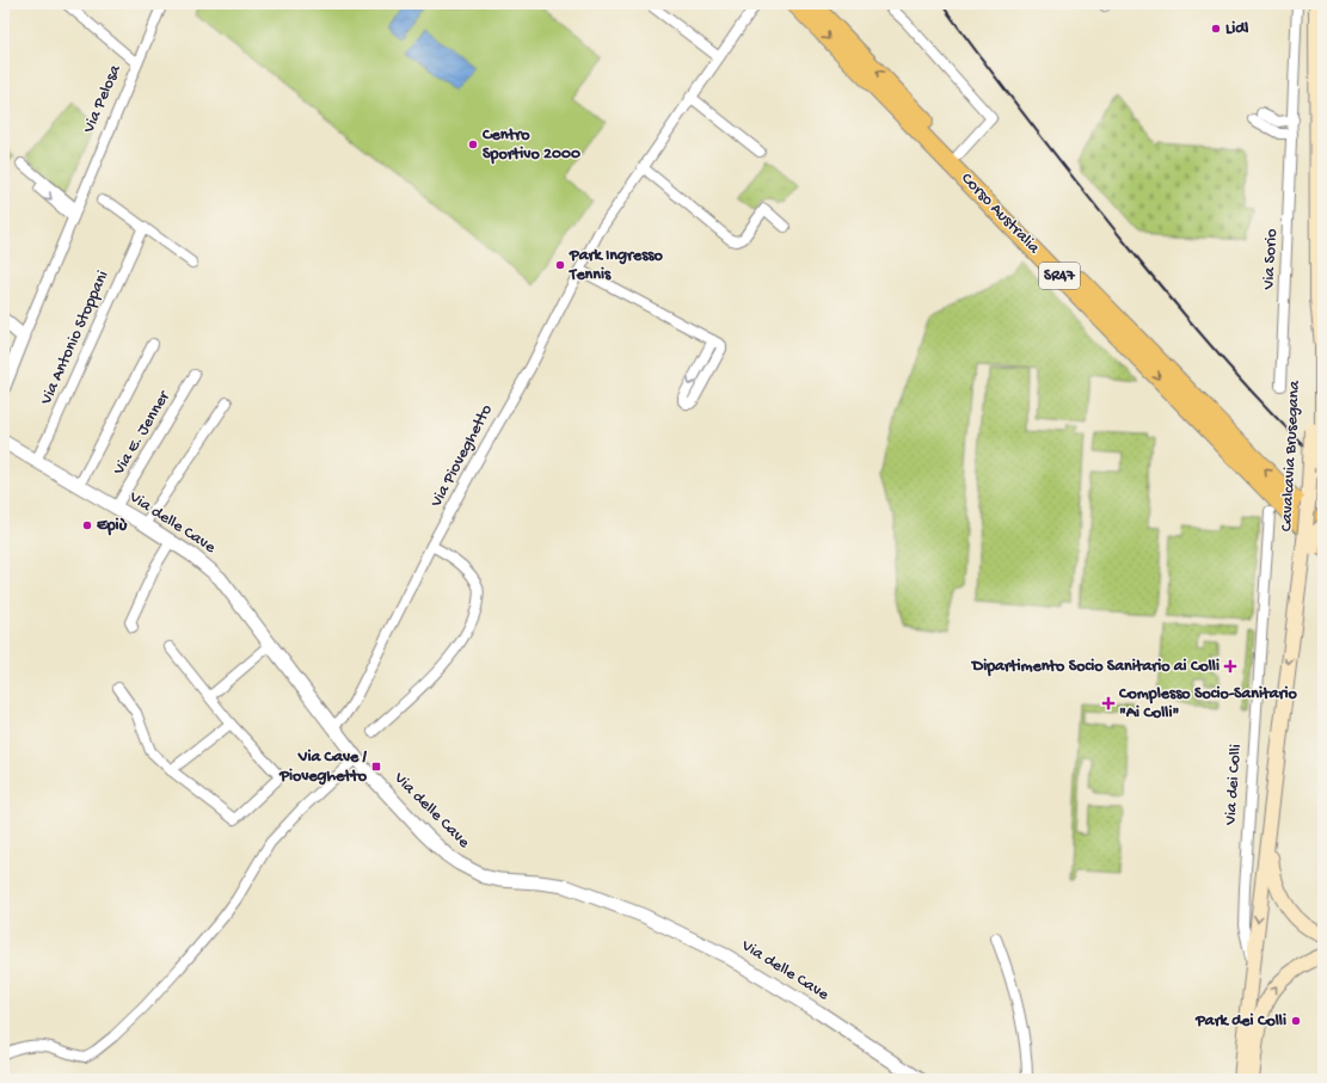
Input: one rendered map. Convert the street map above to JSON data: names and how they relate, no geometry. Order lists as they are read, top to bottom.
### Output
{
  "streets": {
    "highway": ["Corso Australia", "SR47"],
    "main road": ["Cavalcavia Brusegana", "Via dei Colli"],
    "street": [
      "Via Pelosa",
      "Via Sorio",
      "Via Antonio Stoppani",
      "Via E. Jenner",
      "Via Pioveghetto",
      "Via delle Cave"
    ]
  },
  "crossings": [
    ["Corso Australia", "Cavalcavia Brusegana"],
    ["Via Antonio Stoppani", "Via delle Cave"],
    ["Via E. Jenner", "Via delle Cave"],
    ["Via Pioveghetto", "Via delle Cave"],
    ["Cavalcavia Brusegana", "Via dei Colli"]
  ],
  "places": {
    "other": [
      "Lidl",
      "Centro Sportivo 2000",
      "Park Ingresso Tennis",
      "Epiù",
      "Park dei Colli"
    ],
    "health": ["Dipartimento Socio Sanitario ai Colli", "Complesso Socio-Sanitario \"Ai Colli\""],
    "transit": ["Via Cave / Pioveghetto"]
  }
}
